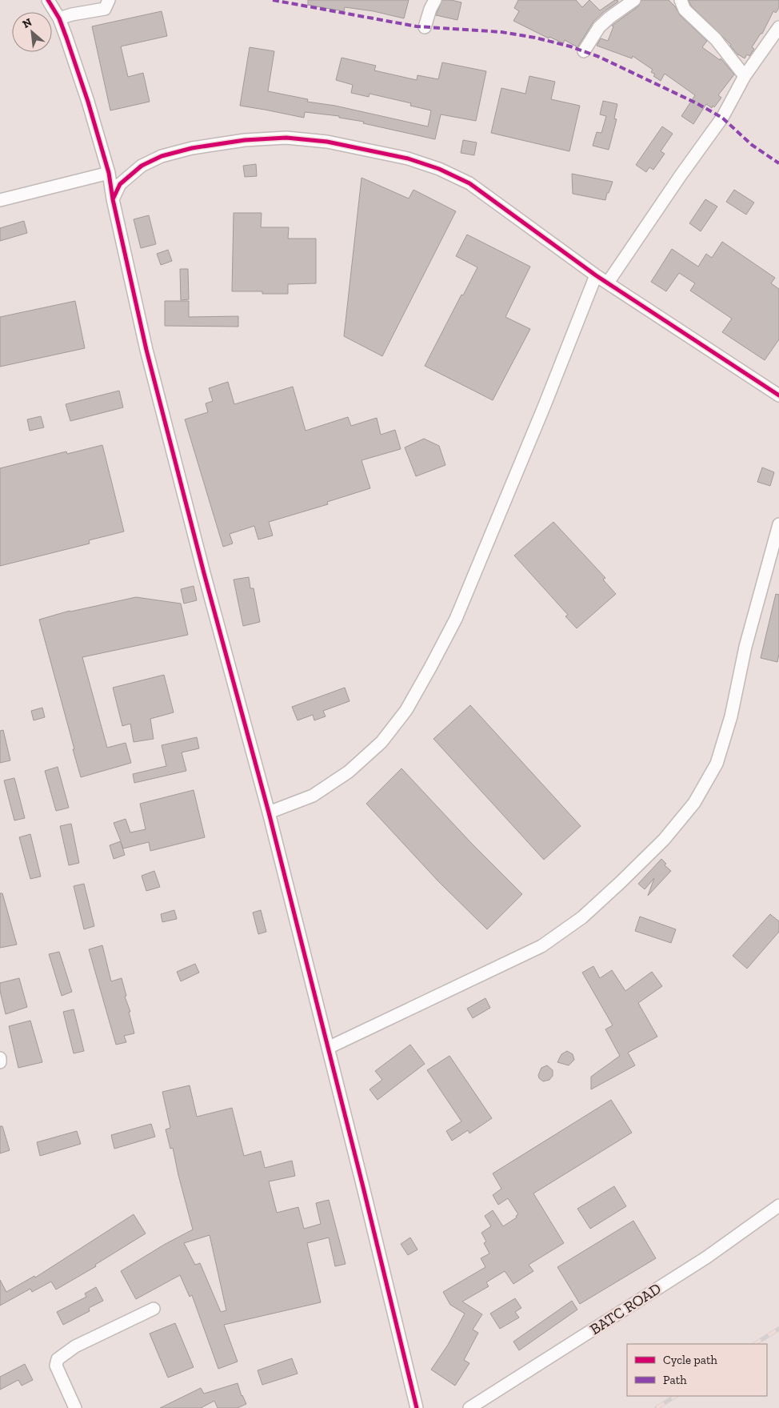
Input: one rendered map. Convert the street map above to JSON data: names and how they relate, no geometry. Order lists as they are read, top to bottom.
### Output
{
  "streets": {
    "street": ["BATC ROAD"]
  },
  "legend": ["Cycle path", "Path"],
  "north": "top left"
}
